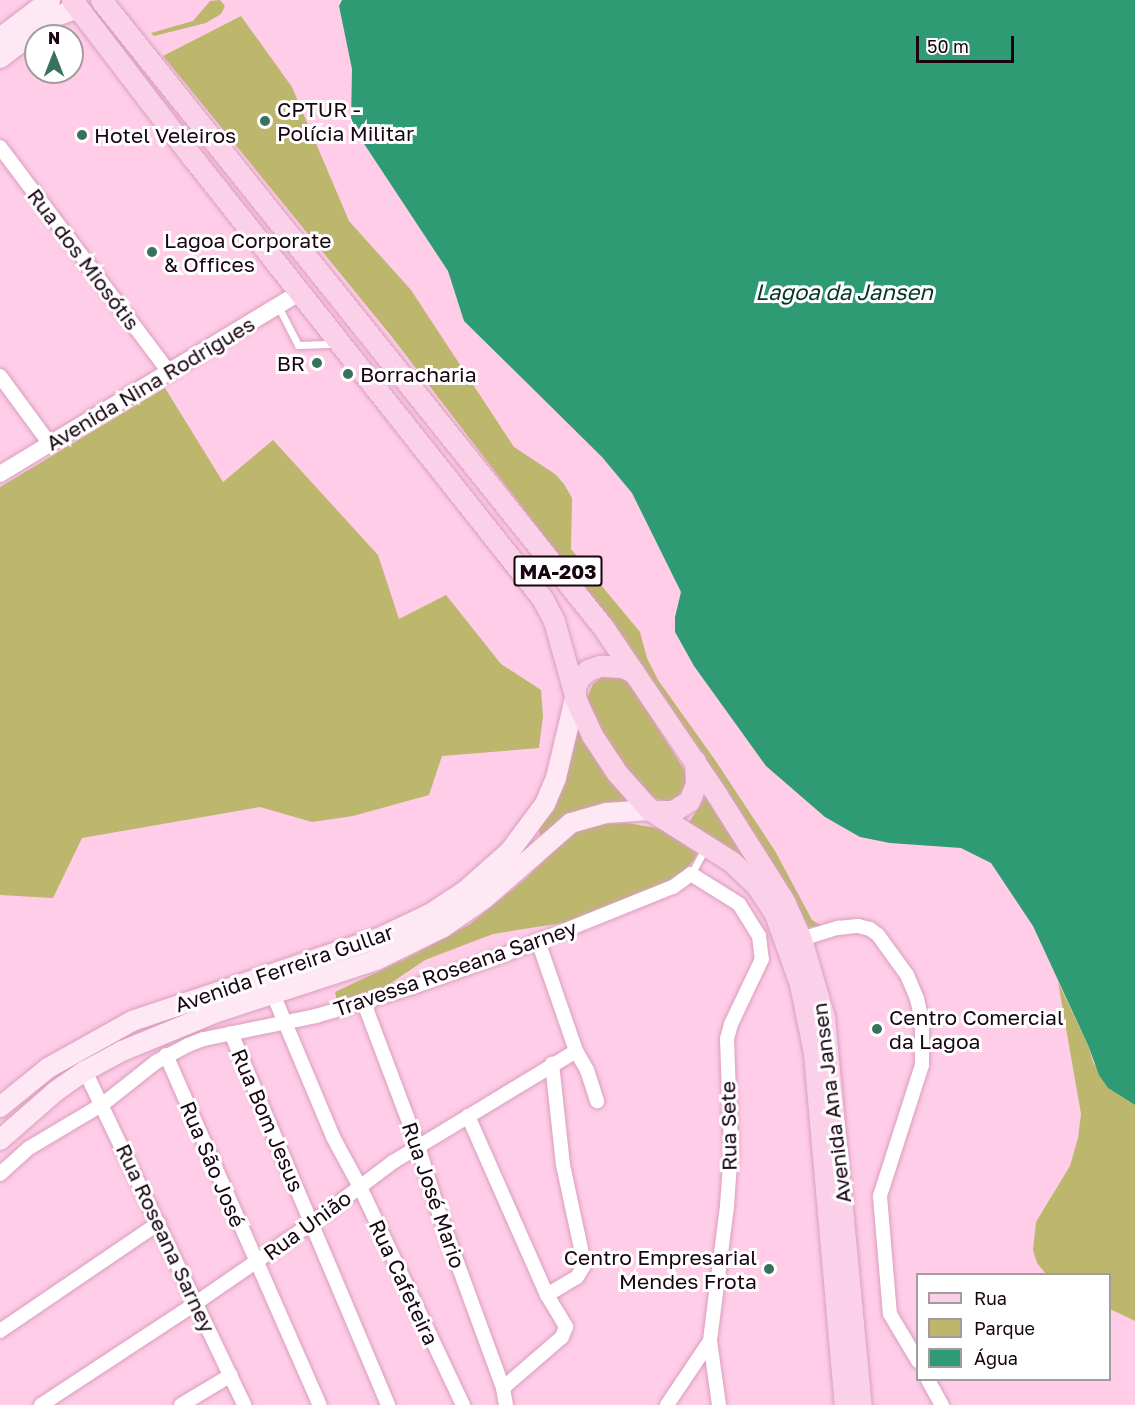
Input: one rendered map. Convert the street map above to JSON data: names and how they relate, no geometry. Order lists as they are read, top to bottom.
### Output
{
  "streets": {
    "main road": ["MA-203", "Avenida Ferreira Gullar", "Avenida Ana Jansen"],
    "street": [
      "Rua dos Miosótis",
      "Avenida Nina Rodrigues",
      "Travessa Roseana Sarney",
      "Rua Bom Jesus",
      "Rua Sete",
      "Rua São José",
      "Rua José Mario",
      "Rua União",
      "Rua Roseana Sarney",
      "Rua Cafeteira"
    ]
  },
  "crossings": [
    ["Rua dos Miosótis", "Avenida Nina Rodrigues"],
    ["Avenida Nina Rodrigues", "MA-203"],
    ["MA-203", "Avenida Ferreira Gullar"],
    ["MA-203", "Avenida Ana Jansen"],
    ["Avenida Ferreira Gullar", "Avenida Ana Jansen"],
    ["Avenida Ferreira Gullar", "Rua Roseana Sarney"],
    ["Avenida Ferreira Gullar", "Rua Cafeteira"],
    ["Travessa Roseana Sarney", "Rua Bom Jesus"],
    ["Travessa Roseana Sarney", "Rua Sete"],
    ["Travessa Roseana Sarney", "Rua São José"],
    ["Travessa Roseana Sarney", "Rua José Mario"],
    ["Travessa Roseana Sarney", "Rua Roseana Sarney"],
    ["Travessa Roseana Sarney", "Rua Cafeteira"],
    ["Rua Bom Jesus", "Rua União"],
    ["Rua São José", "Rua União"],
    ["Rua José Mario", "Rua União"],
    ["Rua União", "Rua Roseana Sarney"],
    ["Rua União", "Rua Cafeteira"]
  ],
  "water": ["Lagoa da Jansen"],
  "places": [
    "CPTUR - Polícia Militar",
    "Hotel Veleiros",
    "Lagoa Corporate & Offices",
    "BR",
    "Borracharia",
    "Centro Comercial da Lagoa",
    "Centro Empresarial Mendes Frota"
  ],
  "legend": ["Rua", "Parque", "Água"],
  "scale_bar": "50 m",
  "north": "top"
}
